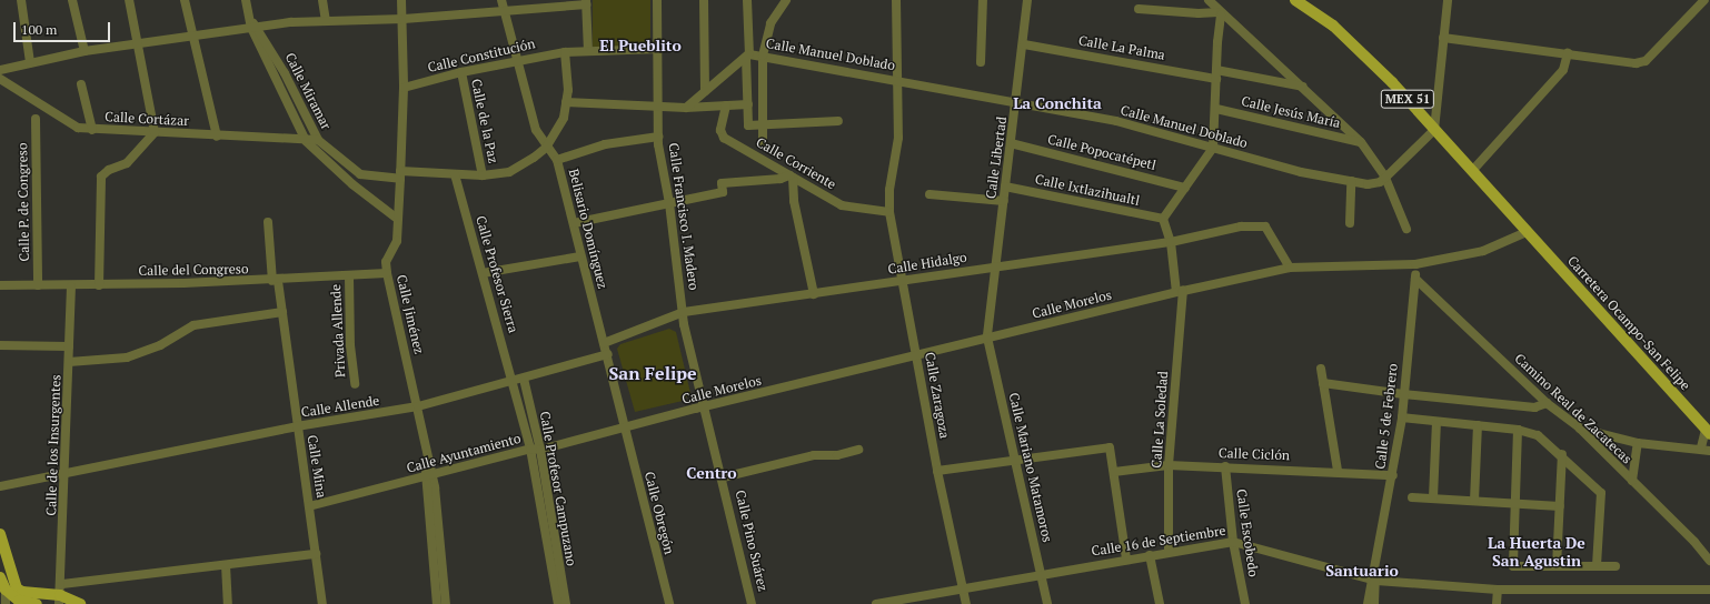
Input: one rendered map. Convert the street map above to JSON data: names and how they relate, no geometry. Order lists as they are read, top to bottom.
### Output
{
  "streets": {
    "main road": ["MEX 51", "Carretera Ocampo-San Felipe"],
    "street": [
      "Calle La Palma",
      "Calle Manuel Doblado",
      "Calle Constitución",
      "Calle Miramar",
      "Calle Jesús María",
      "Calle Cortázar",
      "Calle de la Paz",
      "Calle Popocatépetl",
      "Calle Libertad",
      "Calle Corriente",
      "Calle Ixtlazihualtl",
      "Calle P. de Congreso",
      "Calle Francisco I. Madero",
      "Belisario Domínguez",
      "Calle Hidalgo",
      "Calle del Congreso",
      "Calle Profesor Sierra",
      "Calle Morelos",
      "Calle Jiménez",
      "Privada Allende",
      "Calle Zaragoza",
      "Calle Allende",
      "Camino Real de Zacatecas",
      "Calle 5 de Febrero",
      "Calle La Soledad",
      "Calle de los Insurgentes",
      "Calle Ayuntamiento",
      "Calle Ciclón",
      "Calle Mina",
      "Calle Mariano Matamoros",
      "Calle Profesor Campuzano",
      "Calle Obregón",
      "Calle Escobedo",
      "Calle Pino Suárez",
      "Calle 16 de Septiembre"
    ]
  },
  "crossings": [
    ["Calle La Palma", "Calle Libertad"],
    ["Calle Manuel Doblado", "MEX 51"],
    ["Calle Manuel Doblado", "Calle Libertad"],
    ["Calle Manuel Doblado", "Calle Zaragoza"],
    ["Calle Constitución", "Calle de la Paz"],
    ["Calle Constitución", "Calle Francisco I. Madero"],
    ["Calle Constitución", "Calle Jiménez"],
    ["Calle Miramar", "Calle Cortázar"],
    ["Calle Miramar", "Calle de la Paz"],
    ["Calle Miramar", "Calle Profesor Sierra"],
    ["Calle Miramar", "Calle Jiménez"],
    ["MEX 51", "Calle Morelos"],
    ["MEX 51", "Carretera Ocampo-San Felipe"],
    ["Calle Popocatépetl", "Calle Libertad"],
    ["Calle Libertad", "Calle Ixtlazihualtl"],
    ["Calle Libertad", "Calle Hidalgo"],
    ["Calle Libertad", "Calle Morelos"],
    ["Calle Libertad", "Calle Mariano Matamoros"],
    ["Calle Corriente", "Calle Zaragoza"],
    ["Calle Ixtlazihualtl", "Calle La Soledad"],
    ["Calle P. de Congreso", "Calle del Congreso"],
    ["Calle Francisco I. Madero", "Belisario Domínguez"],
    ["Calle Francisco I. Madero", "Calle Hidalgo"],
    ["Calle Francisco I. Madero", "Calle Morelos"],
    ["Calle Francisco I. Madero", "Calle Pino Suárez"],
    ["Belisario Domínguez", "Calle Hidalgo"],
    ["Belisario Domínguez", "Calle Allende"],
    ["Calle Hidalgo", "Calle Morelos"],
    ["Calle Hidalgo", "Calle Zaragoza"],
    ["Calle Hidalgo", "Calle La Soledad"],
    ["Calle del Congreso", "Calle Jiménez"],
    ["Calle del Congreso", "Privada Allende"],
    ["Calle del Congreso", "Calle de los Insurgentes"],
    ["Calle del Congreso", "Calle Mina"],
    ["Calle Profesor Sierra", "Calle Allende"],
    ["Calle Profesor Sierra", "Calle Profesor Campuzano"],
    ["Calle Morelos", "Carretera Ocampo-San Felipe"],
    ["Calle Morelos", "Calle Zaragoza"],
    ["Calle Morelos", "Calle 5 de Febrero"],
    ["Calle Morelos", "Calle La Soledad"],
    ["Calle Morelos", "Calle Ayuntamiento"],
    ["Calle Morelos", "Calle Mariano Matamoros"],
    ["Calle Morelos", "Calle Obregón"],
    ["Calle Morelos", "Calle Pino Suárez"],
    ["Calle Jiménez", "Calle Allende"],
    ["Calle Jiménez", "Calle Ayuntamiento"],
    ["Calle Zaragoza", "Calle 16 de Septiembre"],
    ["Calle Allende", "Calle de los Insurgentes"],
    ["Calle Allende", "Calle Mina"],
    ["Calle Allende", "Calle Profesor Campuzano"],
    ["Camino Real de Zacatecas", "Calle 5 de Febrero"],
    ["Calle 5 de Febrero", "Calle Ciclón"],
    ["Calle 5 de Febrero", "Calle 16 de Septiembre"],
    ["Calle La Soledad", "Calle Ciclón"],
    ["Calle La Soledad", "Calle 16 de Septiembre"],
    ["Calle Ayuntamiento", "Calle Mina"],
    ["Calle Ayuntamiento", "Calle Profesor Campuzano"],
    ["Calle Ayuntamiento", "Calle Obregón"],
    ["Calle Ciclón", "Calle Escobedo"],
    ["Calle Mariano Matamoros", "Calle 16 de Septiembre"],
    ["Calle Escobedo", "Calle 16 de Septiembre"]
  ],
  "districts": [
    "El Pueblito",
    "La Conchita",
    "San Felipe",
    "Centro",
    "La Huerta De San Agustin",
    "Santuario"
  ],
  "scale_bar": "100 m"
}
